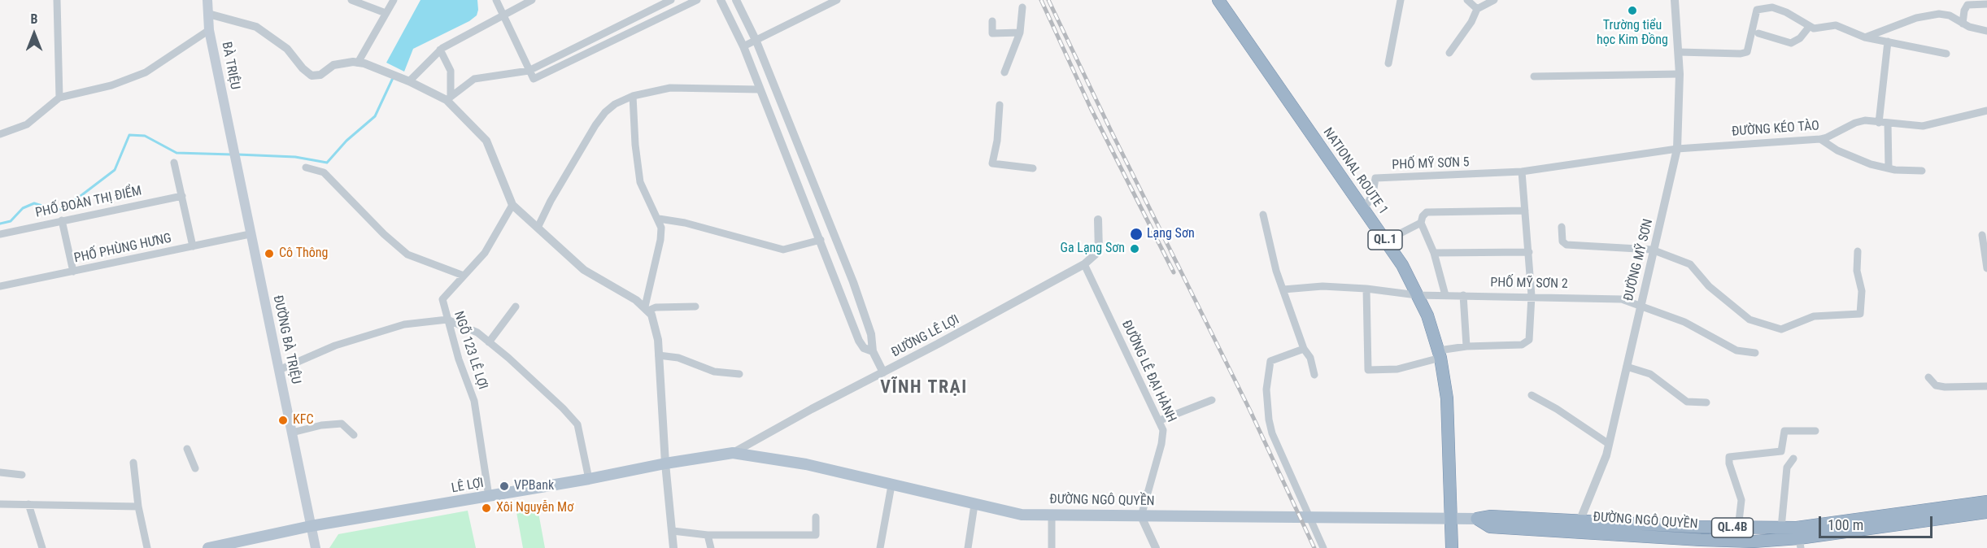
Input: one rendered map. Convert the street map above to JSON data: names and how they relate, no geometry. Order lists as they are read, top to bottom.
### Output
{
  "streets": {
    "highway": [
      "NATIONAL ROUTE 1",
      "QL.1",
      "ĐƯỜNG NGÔ QUYỀN",
      "QL.4B"
    ],
    "main road": ["BÀ TRIỆU", "ĐƯỜNG BÀ TRIỆU", "LÊ LỢI"],
    "street": [
      "ĐƯỜNG KÉO TÀO",
      "PHỐ MỸ SƠN 5",
      "PHỐ ĐOÀN THỊ ĐIỂM",
      "PHỐ PHÙNG HƯNG",
      "ĐƯỜNG MỸ SƠN",
      "PHỐ MỸ SƠN 2",
      "ĐƯỜNG LÊ LỢI",
      "NGÕ 123 LÊ LỢI",
      "ĐƯỜNG LÊ ĐẠI HÀNH"
    ]
  },
  "crossings": [
    ["BÀ TRIỆU", "ĐƯỜNG BÀ TRIỆU"],
    ["ĐƯỜNG KÉO TÀO", "PHỐ MỸ SƠN 5"],
    ["ĐƯỜNG KÉO TÀO", "ĐƯỜNG MỸ SƠN"],
    ["PHỐ MỸ SƠN 5", "NATIONAL ROUTE 1"],
    ["NATIONAL ROUTE 1", "PHỐ MỸ SƠN 2"],
    ["NATIONAL ROUTE 1", "ĐƯỜNG NGÔ QUYỀN"],
    ["PHỐ PHÙNG HƯNG", "ĐƯỜNG BÀ TRIỆU"],
    ["ĐƯỜNG MỸ SƠN", "PHỐ MỸ SƠN 2"],
    ["ĐƯỜNG MỸ SƠN", "ĐƯỜNG NGÔ QUYỀN"],
    ["ĐƯỜNG LÊ LỢI", "ĐƯỜNG LÊ ĐẠI HÀNH"],
    ["ĐƯỜNG LÊ LỢI", "LÊ LỢI"],
    ["ĐƯỜNG LÊ LỢI", "ĐƯỜNG NGÔ QUYỀN"],
    ["ĐƯỜNG BÀ TRIỆU", "LÊ LỢI"],
    ["NGÕ 123 LÊ LỢI", "LÊ LỢI"],
    ["ĐƯỜNG LÊ ĐẠI HÀNH", "ĐƯỜNG NGÔ QUYỀN"],
    ["LÊ LỢI", "ĐƯỜNG NGÔ QUYỀN"]
  ],
  "districts": ["VĨNH TRẠI"],
  "places": [
    "Trường tiểu học Kim Đồng",
    "Lạng Sơn",
    "Ga Lạng Sơn",
    "Cô Thông",
    "KFC",
    "VPBank",
    "Xôi Nguyễn Mơ"
  ],
  "scale_bar": "100 m",
  "north": "top"
}
